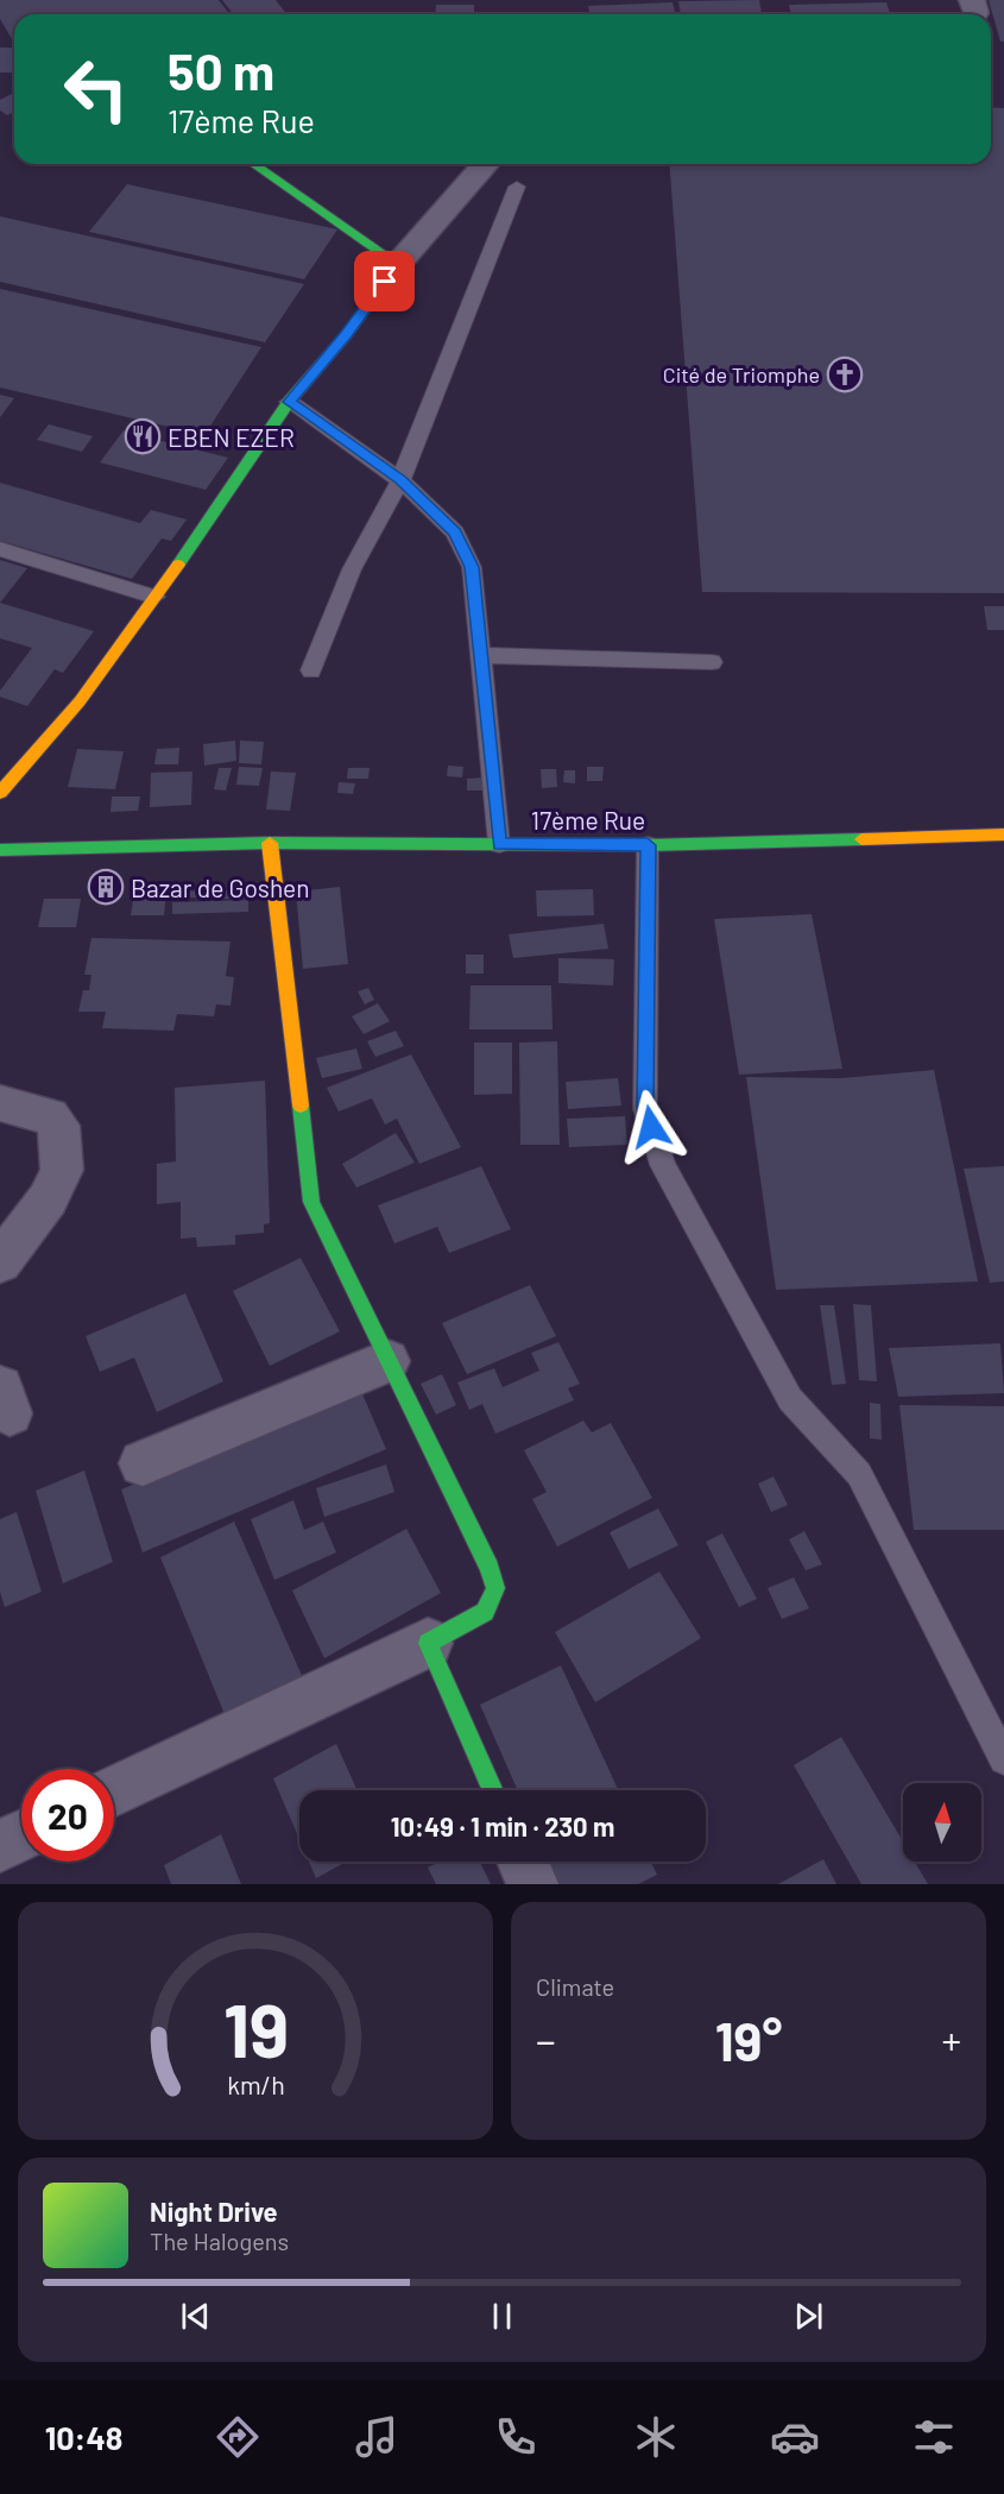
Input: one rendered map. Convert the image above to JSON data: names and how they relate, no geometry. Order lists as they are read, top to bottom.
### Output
{
  "streets": {
    "street": ["17ème Rue"]
  },
  "places": {
    "church": ["Cité de Triomphe"],
    "restaurant": ["EBEN EZER"],
    "building": ["Bazar de Goshen"]
  },
  "north": "top",
  "page": {
    "turn": ["50 m", "17ème Rue"],
    "limit": "20",
    "trip": "10:49 · 1 min · 230 m",
    "tile": "Climate",
    "heat": ["−", "19°", "+"],
    "song": ["Night Drive", "The Halogens"],
    "tabs": "10:48",
    "gauge": ["19", "km/h"]
  }
}
